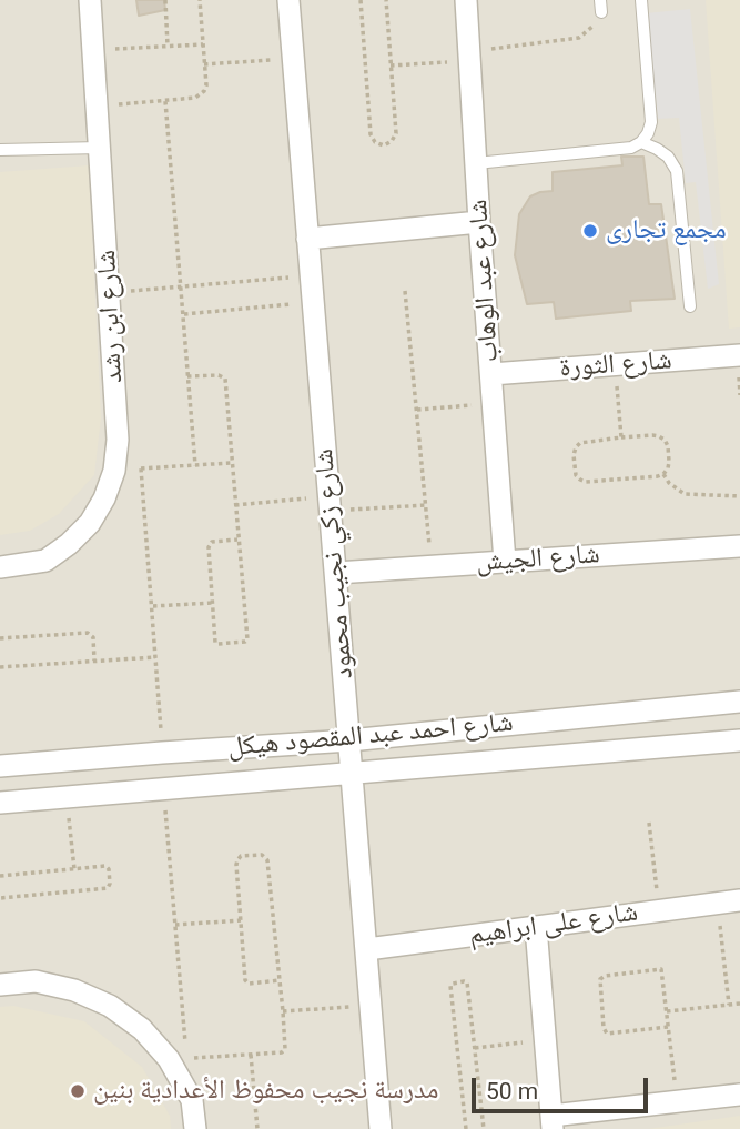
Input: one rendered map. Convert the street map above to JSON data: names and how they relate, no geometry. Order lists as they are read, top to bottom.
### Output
{
  "streets": {
    "street": [
      "شارع عبد الوهاب",
      "شارع ابن رشد",
      "شارع الثورة",
      "شارع الجيش",
      "شارع زكي نجيب محمود",
      "شارع احمد عبد المقصود هيكل",
      "شارع على ابراهيم"
    ]
  },
  "crossings": [
    ["شارع عبد الوهاب", "شارع الثورة"],
    ["شارع عبد الوهاب", "شارع الجيش"],
    ["شارع الجيش", "شارع زكي نجيب محمود"],
    ["شارع زكي نجيب محمود", "شارع احمد عبد المقصود هيكل"],
    ["شارع زكي نجيب محمود", "شارع على ابراهيم"]
  ],
  "places": ["مجمع تجارى", "مدرسة نجيب محفوظ الأعدادية بنين"],
  "scale_bar": "50 m"
}
